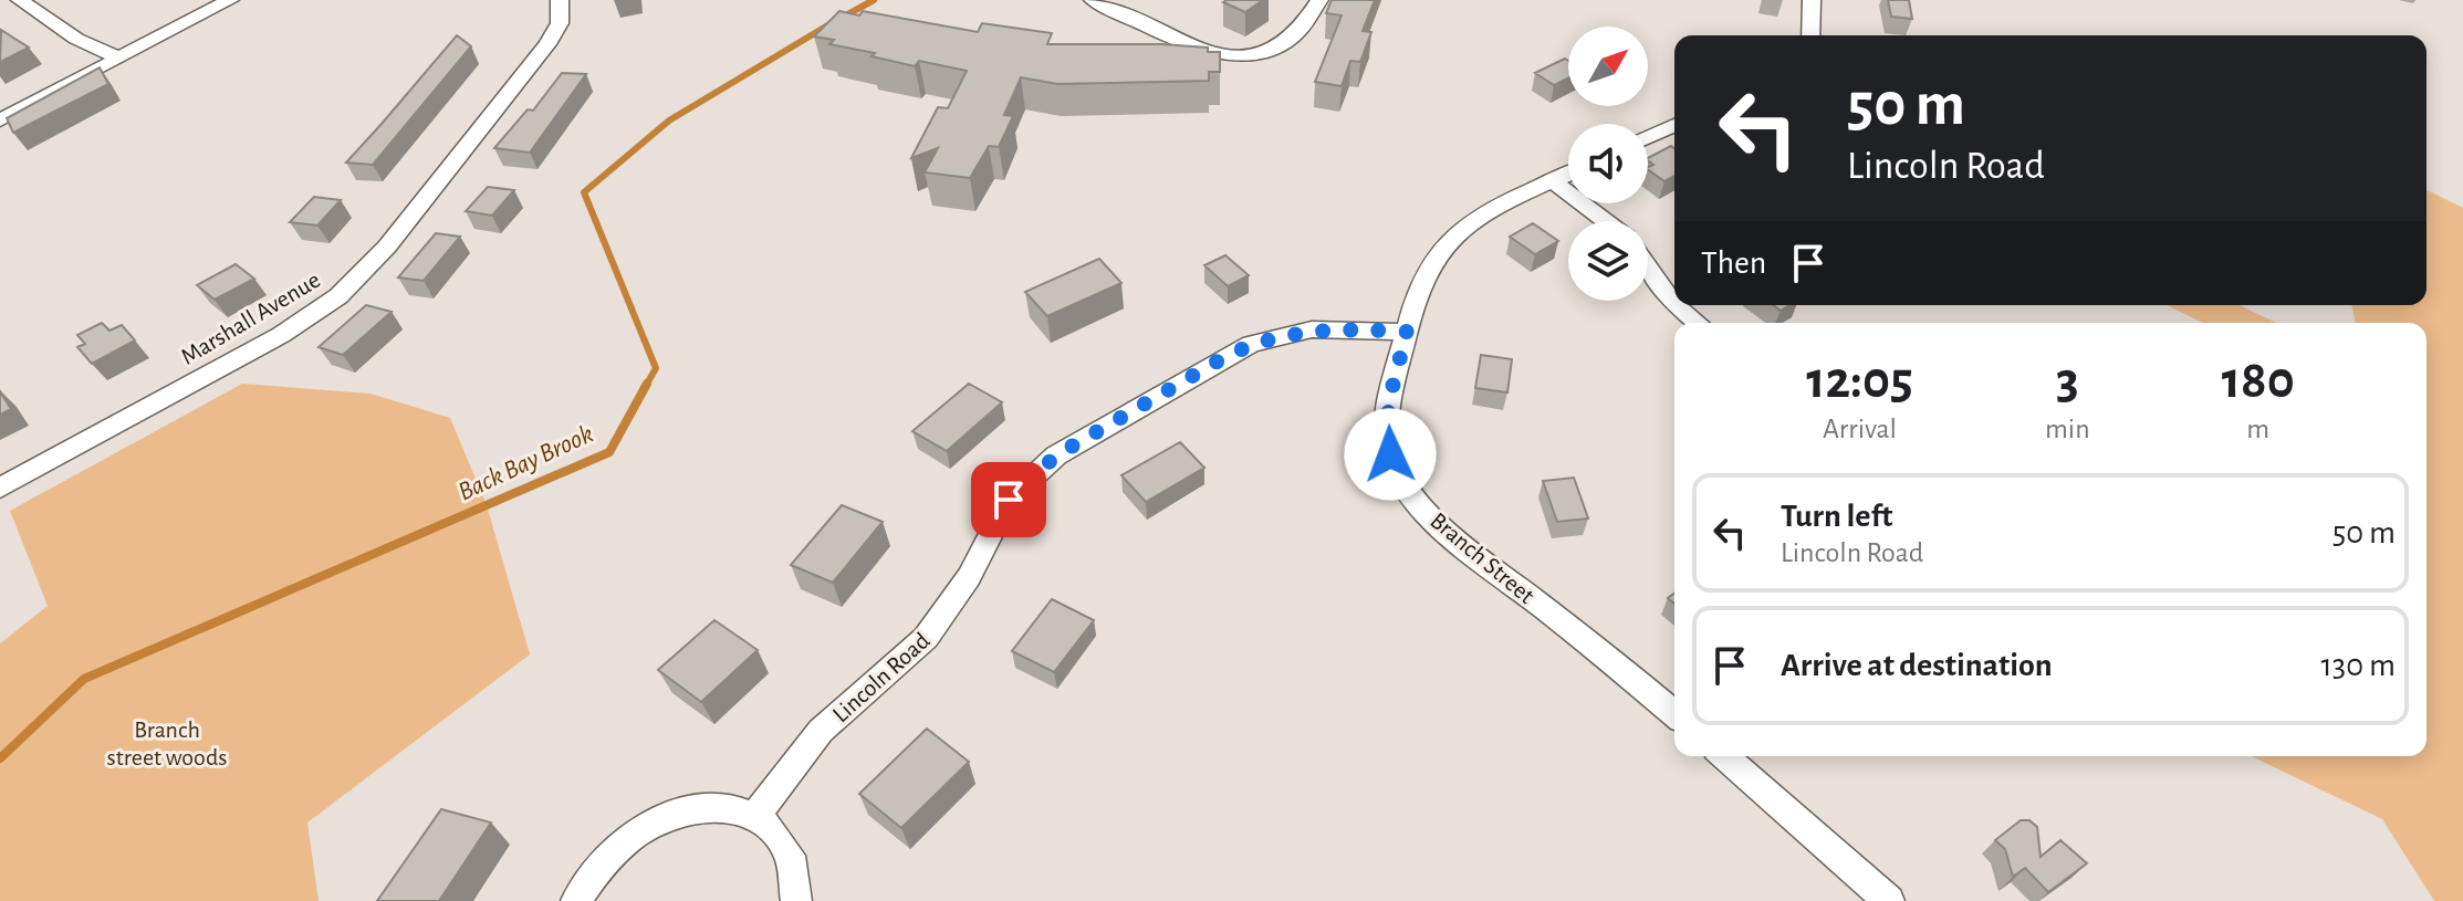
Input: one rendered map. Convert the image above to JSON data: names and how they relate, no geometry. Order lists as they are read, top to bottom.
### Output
{
  "streets": {
    "street": ["Marshall Avenue", "Branch Street", "Lincoln Road"]
  },
  "crossings": [
    ["Branch Street", "Lincoln Road"]
  ],
  "water": ["Back Bay Brook"],
  "parks": ["Branch street woods"],
  "north": "top right",
  "page": {
    "turn": ["50 m", "Lincoln Road"],
    "then": "Then",
    "eta": [
      "12:05",
      "Arrival",
      "3",
      "min",
      "180",
      "m"
    ],
    "list": [
      {
        "name": "Turn left",
        "note": "Lincoln Road",
        "value": "50 m"
      },
      {
        "name": "Arrive at destination",
        "value": "130 m"
      }
    ]
  }
}
